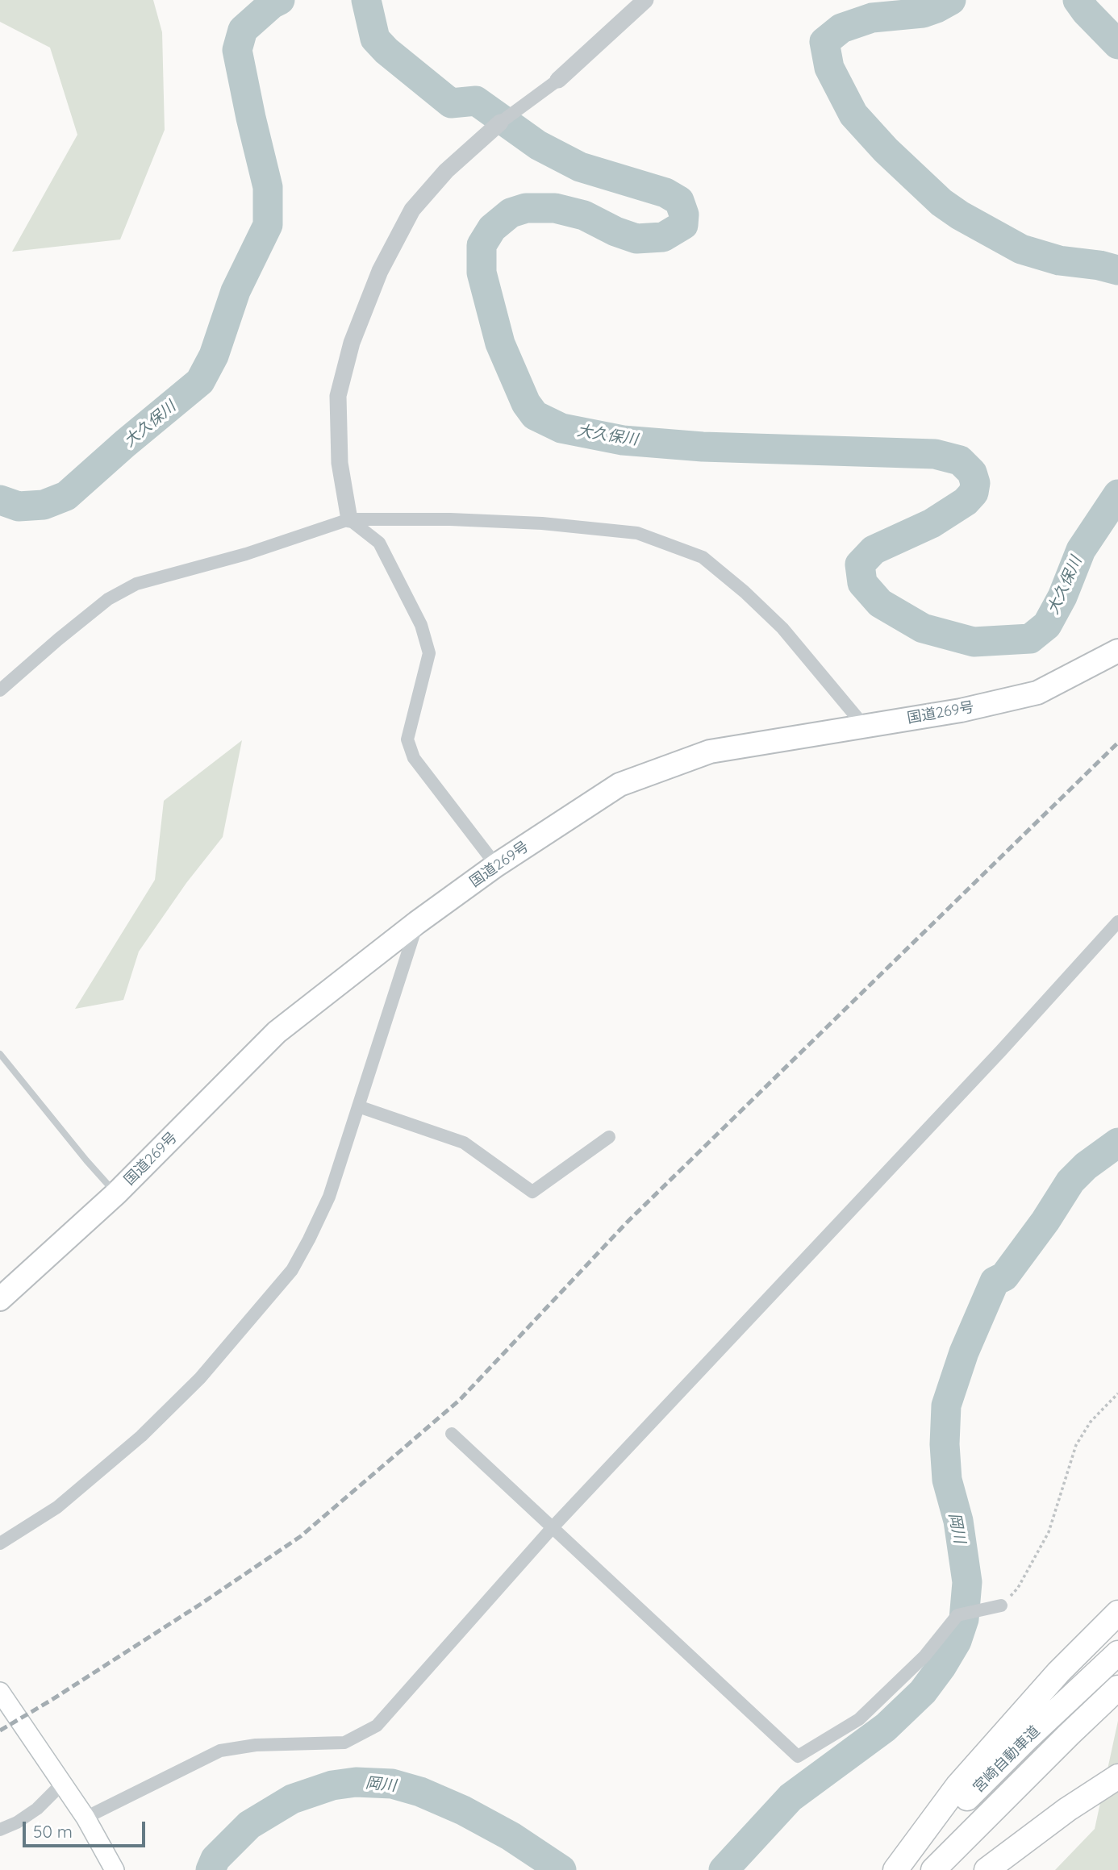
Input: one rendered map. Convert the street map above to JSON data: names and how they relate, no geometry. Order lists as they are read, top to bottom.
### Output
{
  "streets": {
    "highway": ["国道269号", "宮崎自動車道"]
  },
  "water": ["大久保川", "岡川"],
  "scale_bar": "50 m"
}
